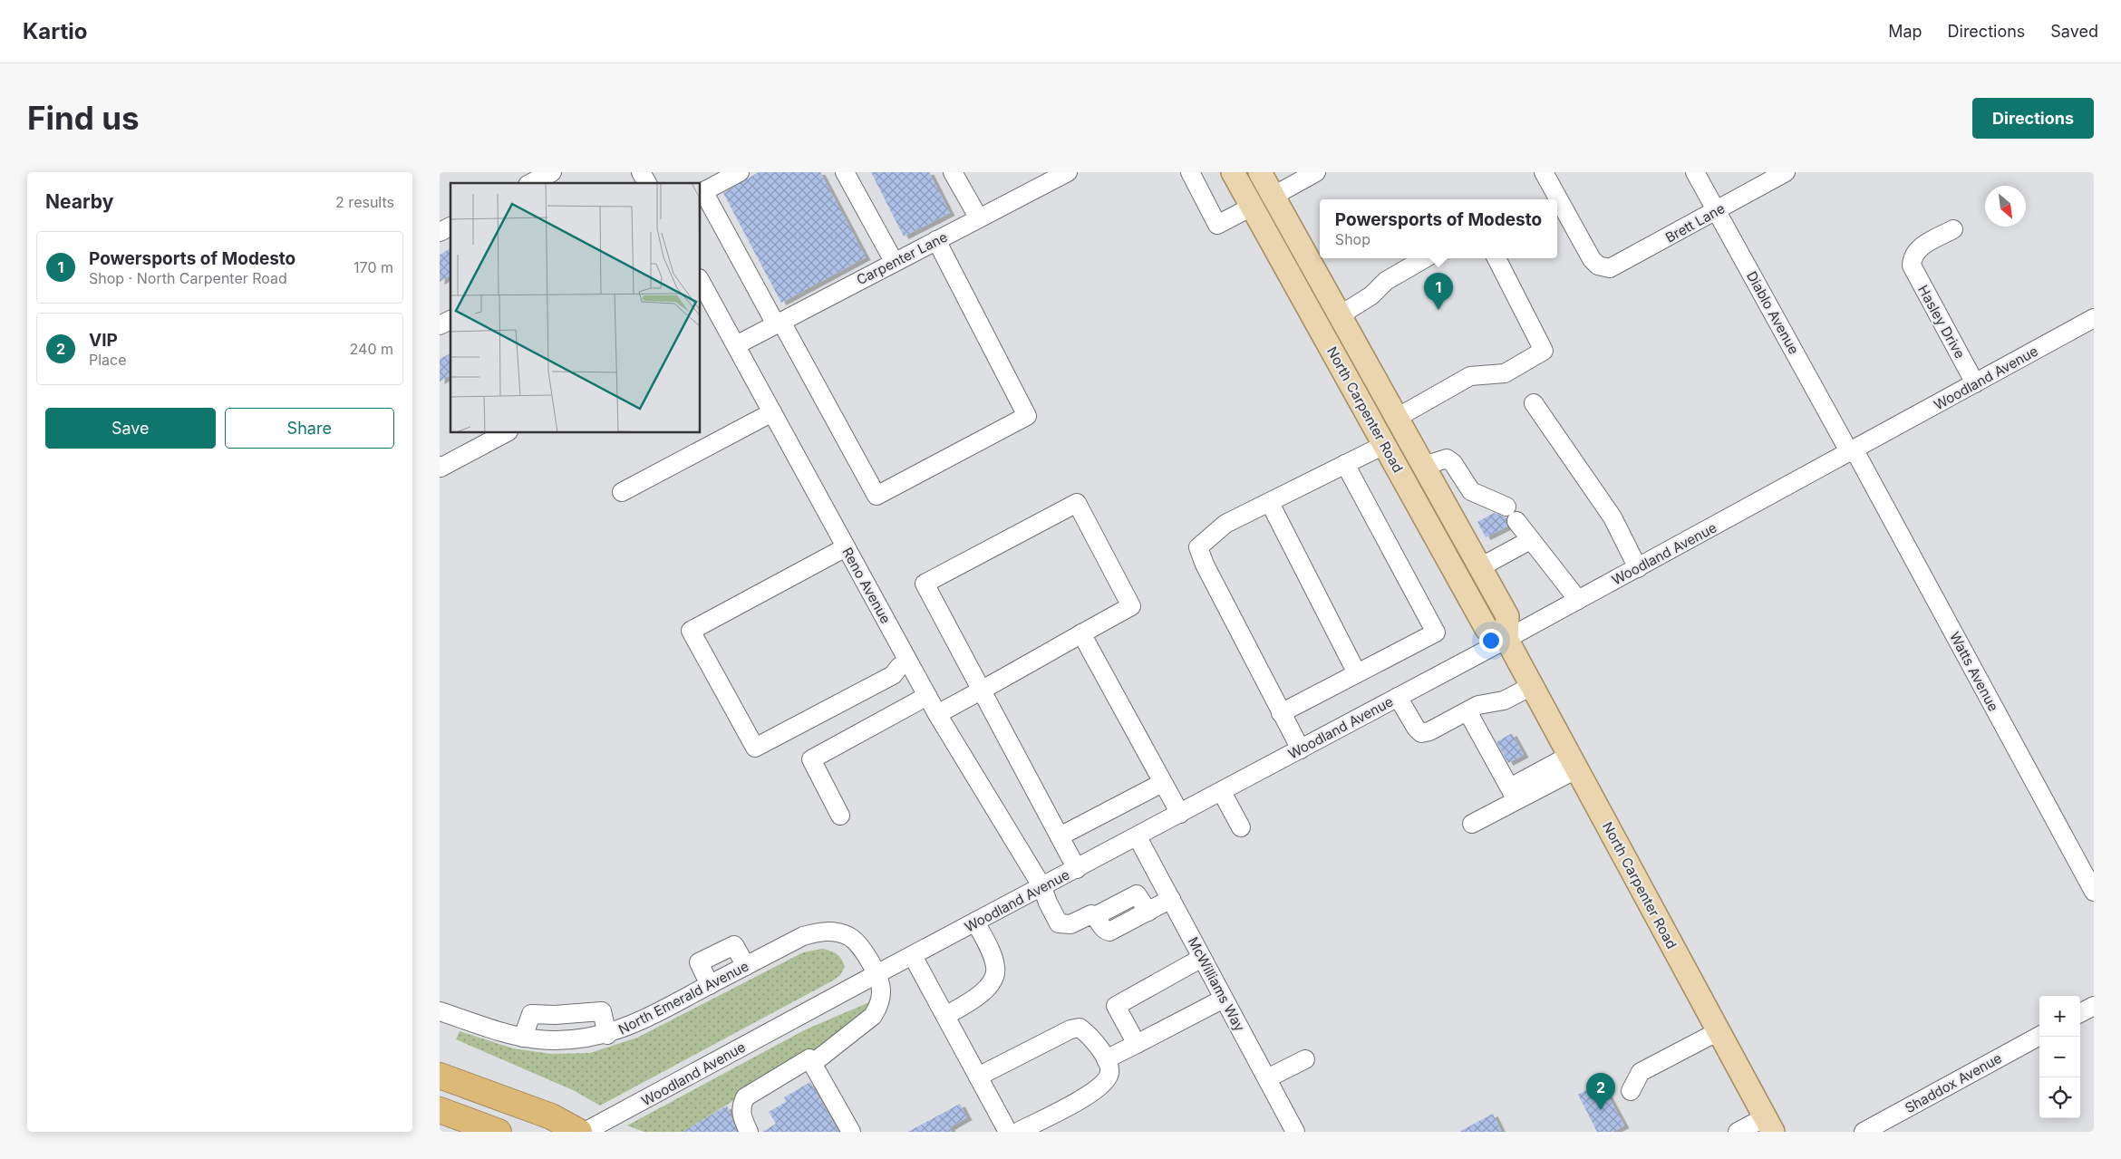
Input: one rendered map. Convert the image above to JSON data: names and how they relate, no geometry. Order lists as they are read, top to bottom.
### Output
{
  "streets": {
    "main road": ["North Carpenter Road"],
    "street": [
      "Brett Lane",
      "Carpenter Lane",
      "Diablo Avenue",
      "Hasley Drive",
      "Woodland Avenue",
      "Reno Avenue",
      "Watts Avenue",
      "McWilliams Way",
      "North Emerald Avenue",
      "Shaddox Avenue"
    ]
  },
  "crossings": [
    ["Brett Lane", "Diablo Avenue"],
    ["Carpenter Lane", "Reno Avenue"],
    ["Diablo Avenue", "Woodland Avenue"],
    ["Diablo Avenue", "Watts Avenue"],
    ["Hasley Drive", "Woodland Avenue"],
    ["Woodland Avenue", "North Carpenter Road"],
    ["Woodland Avenue", "Reno Avenue"],
    ["Woodland Avenue", "Watts Avenue"],
    ["Woodland Avenue", "McWilliams Way"],
    ["Woodland Avenue", "North Emerald Avenue"],
    ["Reno Avenue", "McWilliams Way"]
  ],
  "north": "bottom right",
  "page": {
    "header": "Kartio",
    "nav": ["Map", "Directions", "Saved"],
    "buttons": [
      "Directions",
      ["Save", "Share"]
    ],
    "title": "Find us",
    "heading": ["Nearby", "2 results"],
    "popup": ["Powersports of Modesto", "Shop"],
    "list": [
      {
        "mark": "1",
        "name": "Powersports of Modesto",
        "note": "Shop · North Carpenter Road",
        "value": "170 m"
      },
      {
        "mark": "2",
        "name": "VIP",
        "note": "Place",
        "value": "240 m"
      }
    ],
    "pins": ["1", "2"],
    "map_buttons": ["+", "−"]
  }
}
